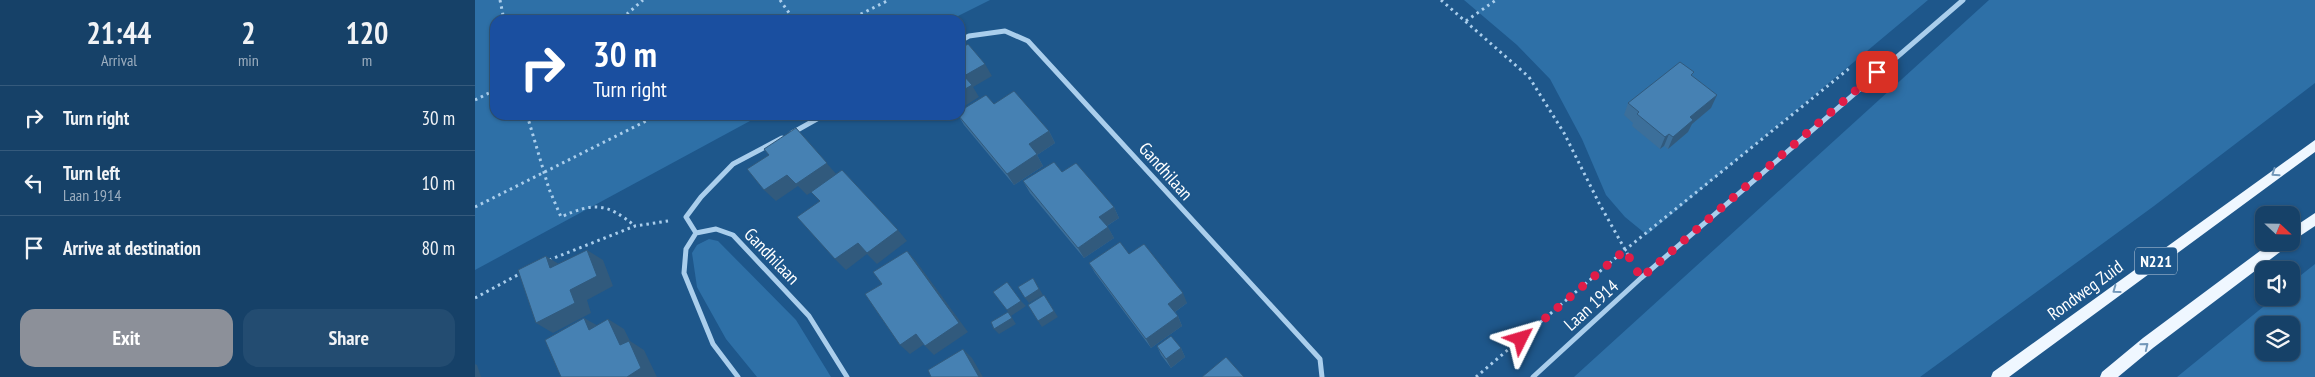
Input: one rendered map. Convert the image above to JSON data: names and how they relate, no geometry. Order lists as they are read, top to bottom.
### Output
{
  "streets": {
    "main road": ["N221", "Rondweg Zuid"],
    "street": ["Gandhilaan", "Laan 1914"]
  },
  "north": "right",
  "page": {
    "eta": [
      "21:44",
      "Arrival",
      "2",
      "min",
      "120",
      "m"
    ],
    "turn": ["30 m", "Turn right"],
    "list": [
      {
        "name": "Turn right",
        "value": "30 m"
      },
      {
        "name": "Turn left",
        "note": "Laan 1914",
        "value": "10 m"
      },
      {
        "name": "Arrive at destination",
        "value": "80 m"
      }
    ],
    "buttons": ["Exit", "Share"]
  }
}
